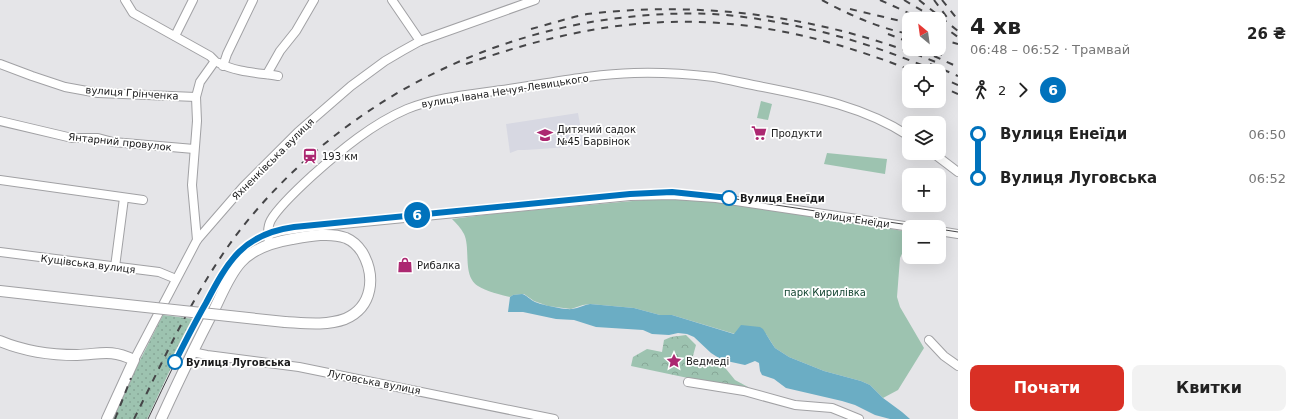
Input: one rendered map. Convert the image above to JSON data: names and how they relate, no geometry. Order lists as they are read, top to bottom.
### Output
{
  "streets": {
    "main road": ["Яхненківська вулиця"],
    "street": [
      "вулиця Івана Нечуя-Левицького",
      "вулиця Грінченка",
      "Янтарний провулок",
      "вулиця Енеїди",
      "Кущівська вулиця",
      "Луговська вулиця"
    ]
  },
  "crossings": [
    ["вулиця Івана Нечуя-Левицького", "вулиця Енеїди"],
    ["Яхненківська вулиця", "Кущівська вулиця"]
  ],
  "parks": ["парк Кирилівка"],
  "places": {
    "supermarket": ["Продукти"],
    "school or university": ["Дитячий садок №45 Барвінок"],
    "station": ["193 км"],
    "other": ["Вулиця Енеїди", "Вулиця Луговська"],
    "shop": ["Рибалка"],
    "place": ["Ведмеді"]
  },
  "lines": ["tram line 6"],
  "north": "top left",
  "page": {
    "on_map": "6",
    "heading": ["4 хв", "06:48 – 06:52 · Трамвай", "26 ₴"],
    "map_buttons": ["+", "−"],
    "legs": ["2", "6"],
    "list": [
      {
        "name": "Вулиця Енеїди",
        "value": "06:50"
      },
      {
        "name": "Вулиця Луговська",
        "value": "06:52"
      }
    ],
    "buttons": ["Почати", "Квитки"]
  }
}
